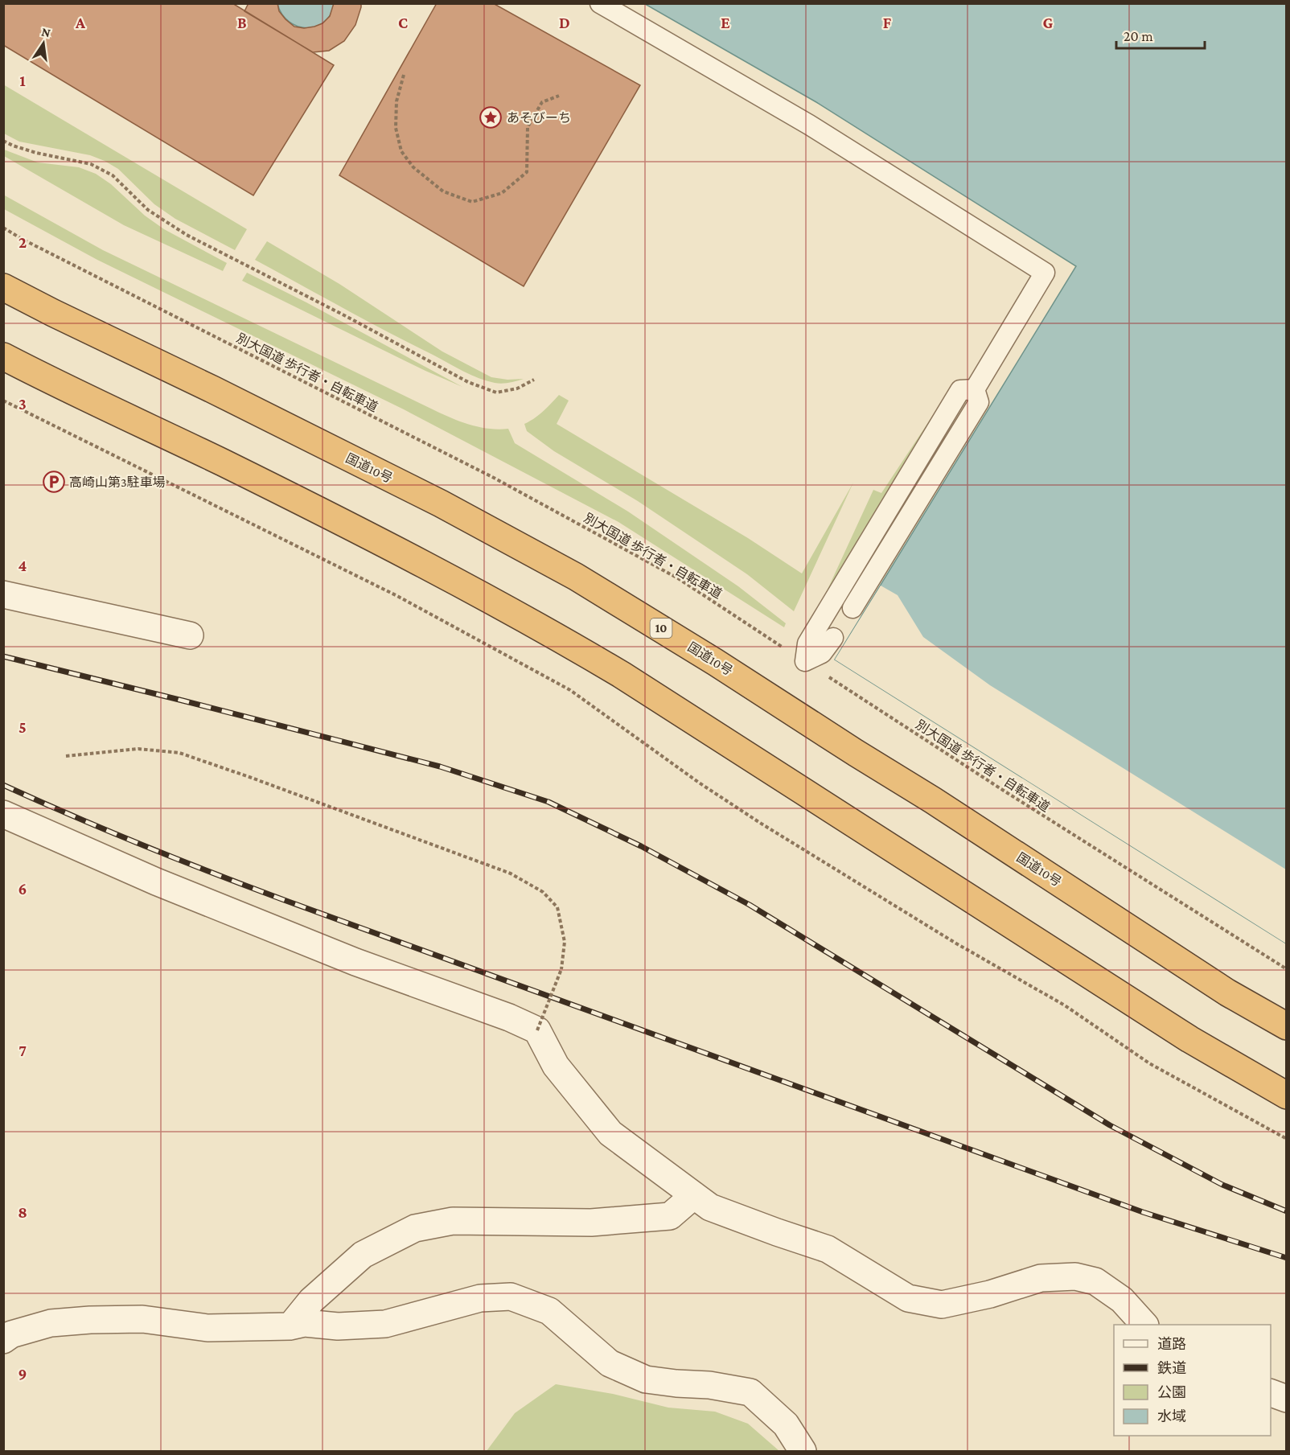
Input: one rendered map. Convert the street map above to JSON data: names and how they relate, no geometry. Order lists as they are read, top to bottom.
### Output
{
  "streets": {
    "highway": ["国道10号", "10"],
    "path": ["別大国道 歩行者・自転車道"]
  },
  "places": {
    "place": ["あそびーち"],
    "parking": ["高崎山第3駐車場"]
  },
  "legend": [
    "道路",
    "鉄道",
    "公園",
    "水域"
  ],
  "scale_bar": "20 m",
  "north": "top",
  "grid": {
    "columns": [
      "A",
      "B",
      "C",
      "D",
      "E",
      "F",
      "G"
    ],
    "rows": [
      "1",
      "2",
      "3",
      "4",
      "5",
      "6",
      "7",
      "8",
      "9"
    ]
  }
}
